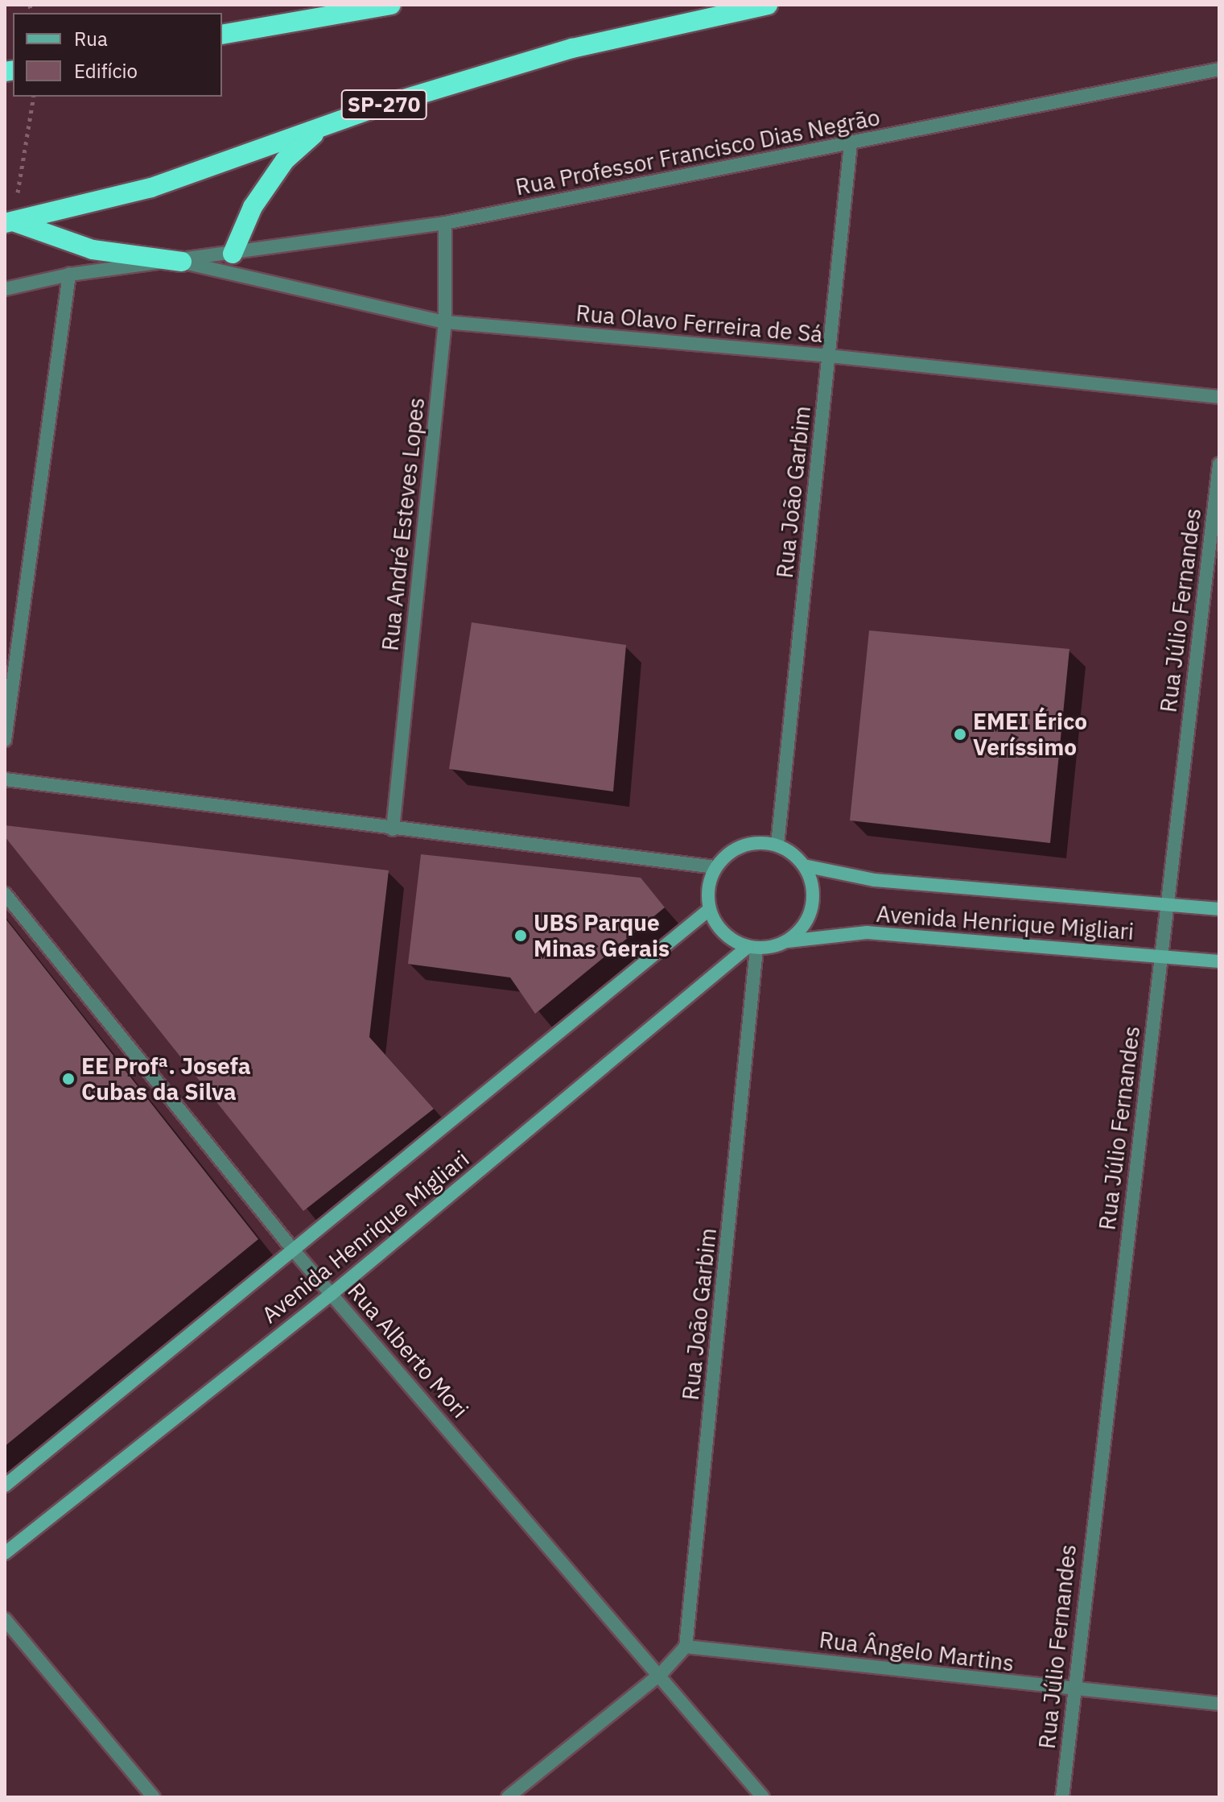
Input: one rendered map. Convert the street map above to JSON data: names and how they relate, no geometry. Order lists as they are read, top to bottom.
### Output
{
  "streets": {
    "highway": ["SP-270"],
    "street": [
      "Rua Professor Francisco Dias Negrão",
      "Rua Olavo Ferreira de Sá",
      "Rua João Garbim",
      "Rua André Esteves Lopes",
      "Rua Júlio Fernandes",
      "Avenida Henrique Migliari",
      "Rua Alberto Mori",
      "Rua Ângelo Martins"
    ]
  },
  "crossings": [
    ["Rua Professor Francisco Dias Negrão", "Rua Olavo Ferreira de Sá"],
    ["Rua Professor Francisco Dias Negrão", "Rua João Garbim"],
    ["Rua Professor Francisco Dias Negrão", "Rua André Esteves Lopes"],
    ["Rua Olavo Ferreira de Sá", "Rua João Garbim"],
    ["Rua Olavo Ferreira de Sá", "Rua André Esteves Lopes"],
    ["Rua João Garbim", "Avenida Henrique Migliari"],
    ["Rua João Garbim", "Rua Ângelo Martins"],
    ["Rua Júlio Fernandes", "Avenida Henrique Migliari"],
    ["Rua Júlio Fernandes", "Rua Ângelo Martins"],
    ["Avenida Henrique Migliari", "Rua Alberto Mori"]
  ],
  "places": ["EMEI Érico Veríssimo", "UBS Parque Minas Gerais", "EE Profª. Josefa Cubas da Silva"],
  "legend": ["Rua", "Edifício"]
}
